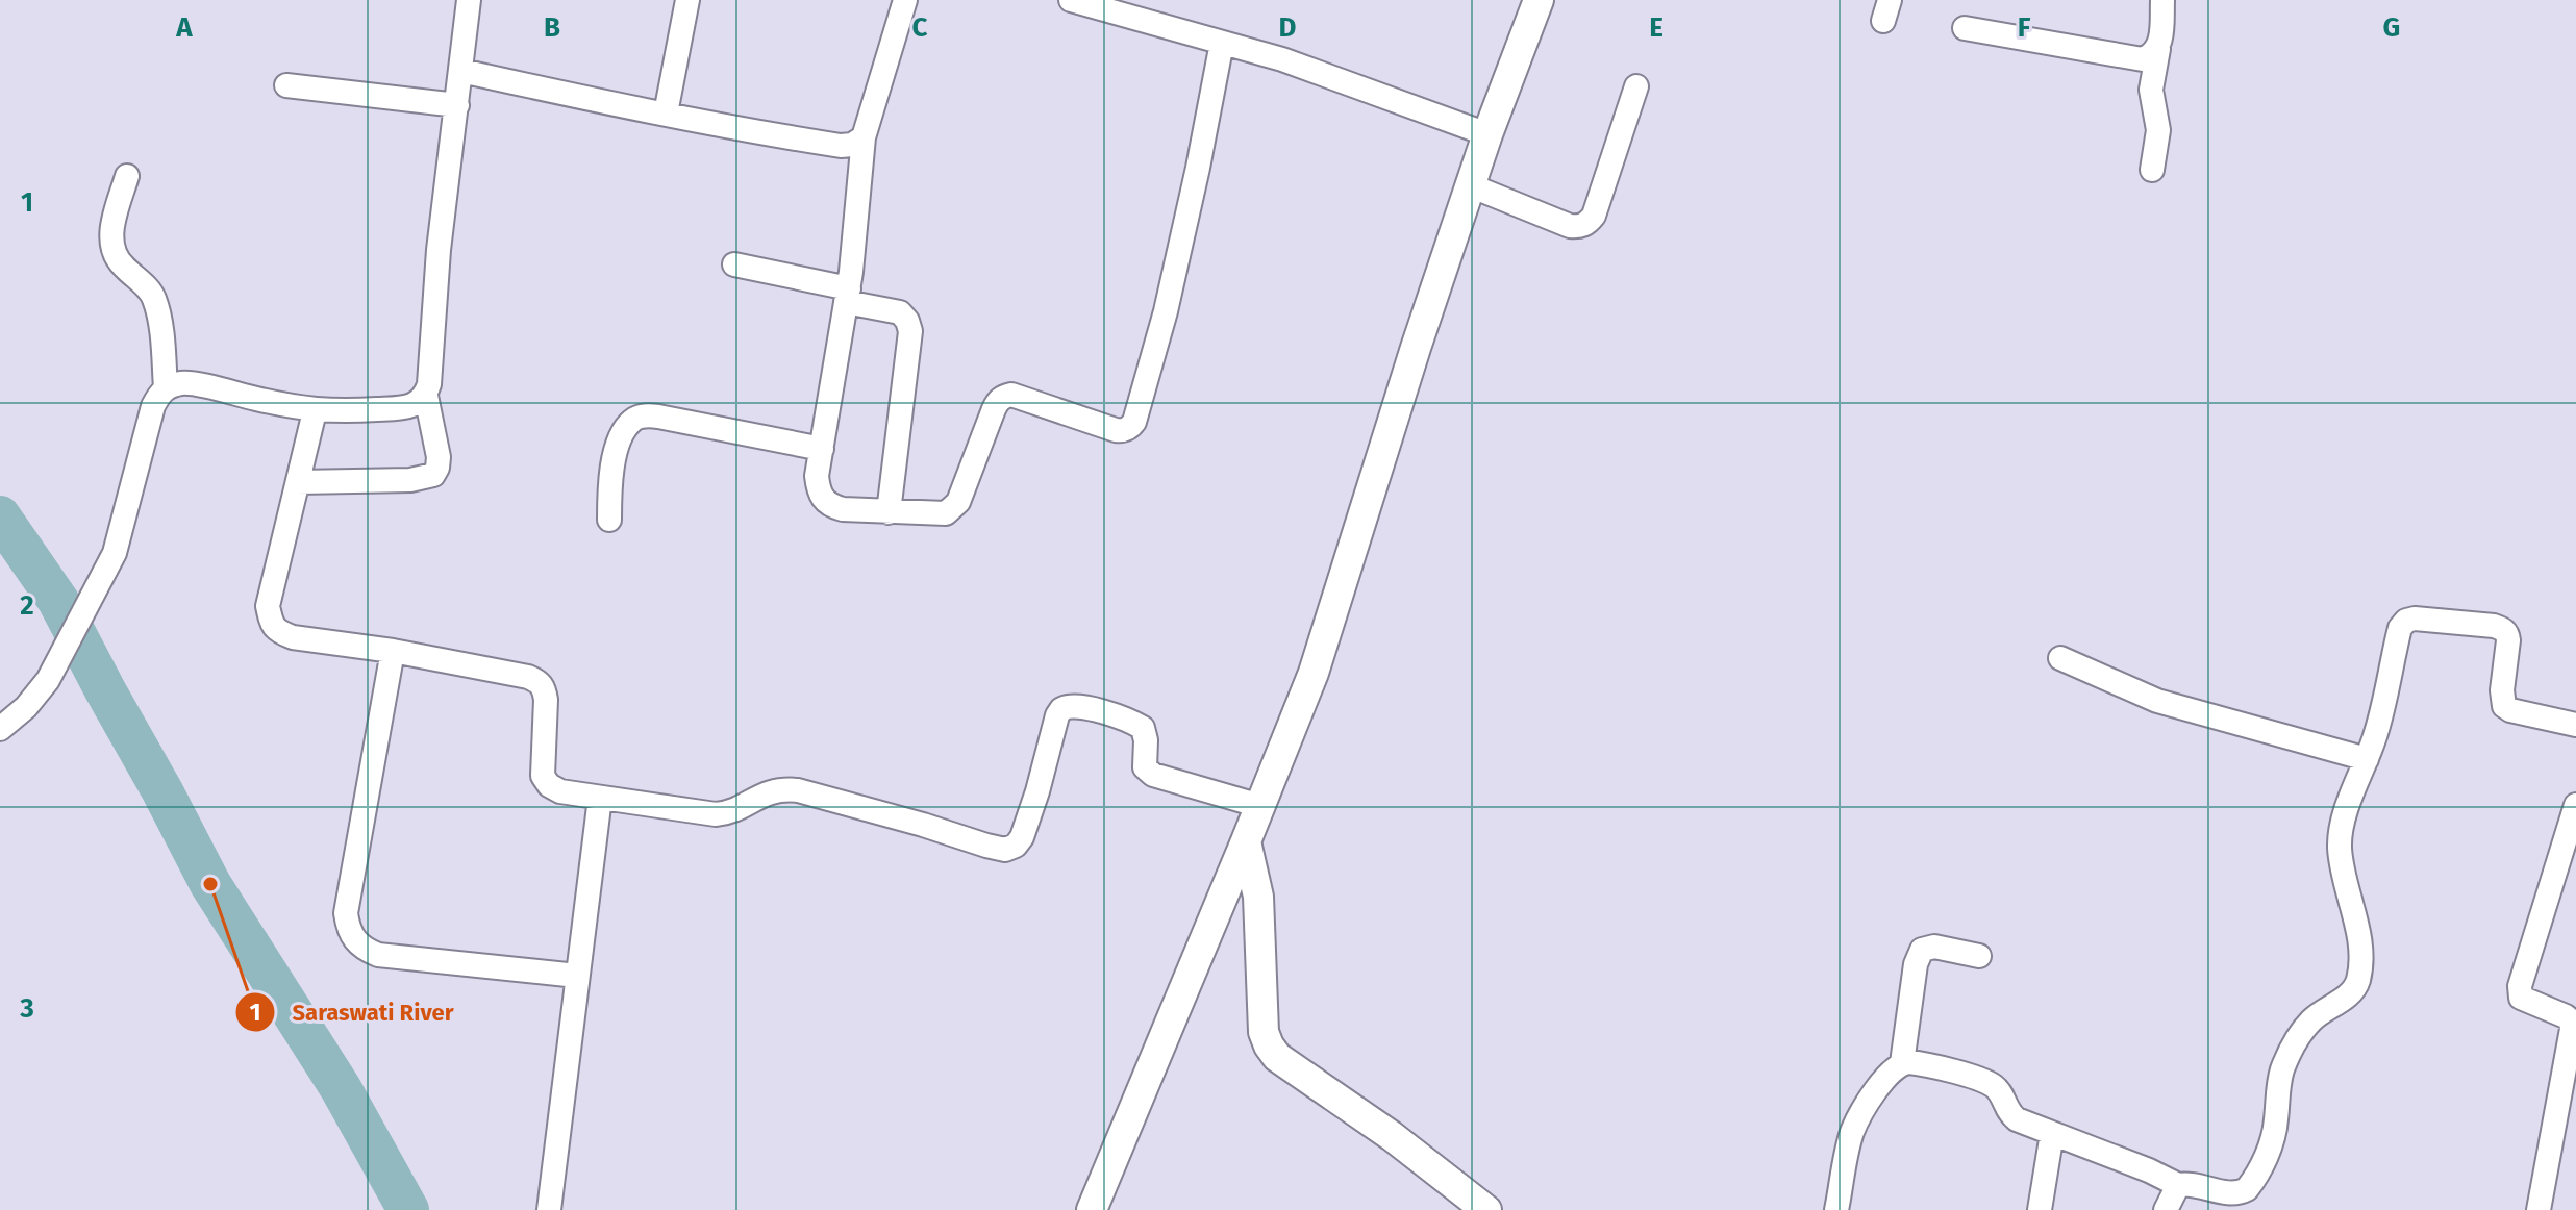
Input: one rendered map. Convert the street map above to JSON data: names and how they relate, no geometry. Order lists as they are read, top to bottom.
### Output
{
  "places": ["Saraswati River"],
  "grid": {
    "columns": [
      "A",
      "B",
      "C",
      "D",
      "E",
      "F",
      "G"
    ],
    "rows": ["1", "2", "3"]
  }
}
